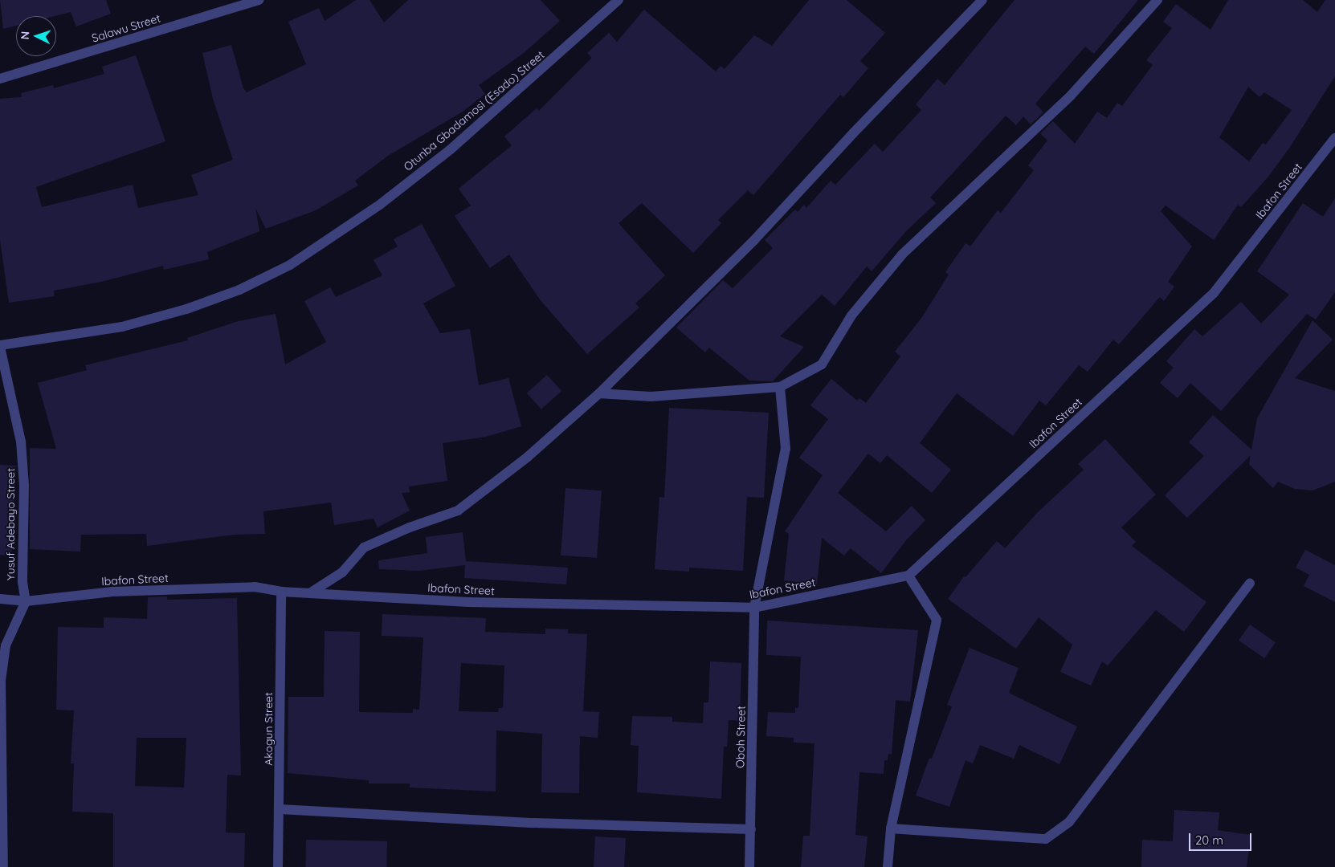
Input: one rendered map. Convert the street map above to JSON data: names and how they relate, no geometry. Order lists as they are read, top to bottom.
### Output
{
  "streets": {
    "street": [
      "Salawu Street",
      "Otunba Gbadamosi (Esado) Street",
      "Ibafon Street",
      "Yusuf Adebayo Street",
      "Akogun Street",
      "Oboh Street"
    ]
  },
  "crossings": [
    ["Otunba Gbadamosi (Esado) Street", "Yusuf Adebayo Street"],
    ["Ibafon Street", "Yusuf Adebayo Street"],
    ["Ibafon Street", "Akogun Street"],
    ["Ibafon Street", "Oboh Street"]
  ],
  "scale_bar": "20 m",
  "north": "left"
}
